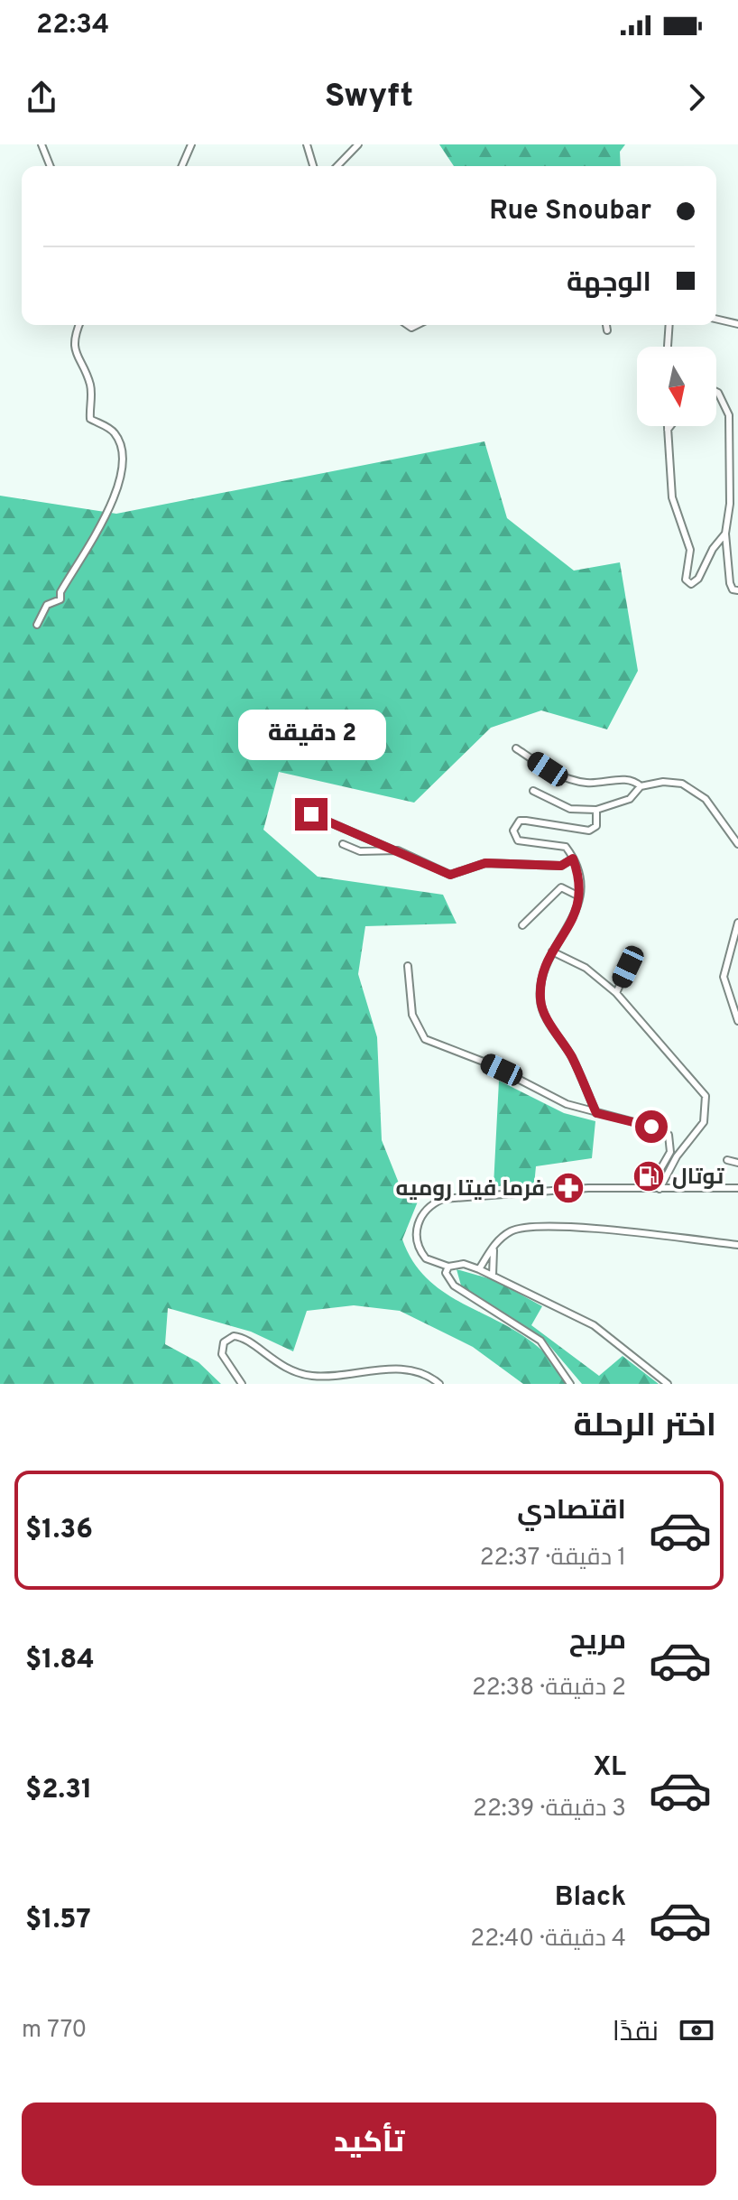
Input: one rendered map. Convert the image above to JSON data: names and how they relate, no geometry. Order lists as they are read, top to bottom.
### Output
{
  "places": {
    "fuel station": ["توتال"],
    "pharmacy": ["فرما فيتا روميه"]
  },
  "north": "bottom",
  "page": {
    "status": "22:34",
    "header": "Swyft",
    "banner": ["Rue Snoubar", "الوجهة"],
    "bubble": "2 دقيقة",
    "heading": "اختر الرحلة",
    "list": [
      {
        "name": "اقتصادي",
        "note": "1 دقيقة · 22:37",
        "value": "$1.36"
      },
      {
        "name": "مريح",
        "note": "2 دقيقة · 22:38",
        "value": "$1.84"
      },
      {
        "name": "XL",
        "note": "3 دقيقة · 22:39",
        "value": "$2.31"
      },
      {
        "name": "Black",
        "note": "4 دقيقة · 22:40",
        "value": "$1.57"
      }
    ],
    "pay": ["نقدًا", "770 m"],
    "buttons": "تأكيد"
  }
}
